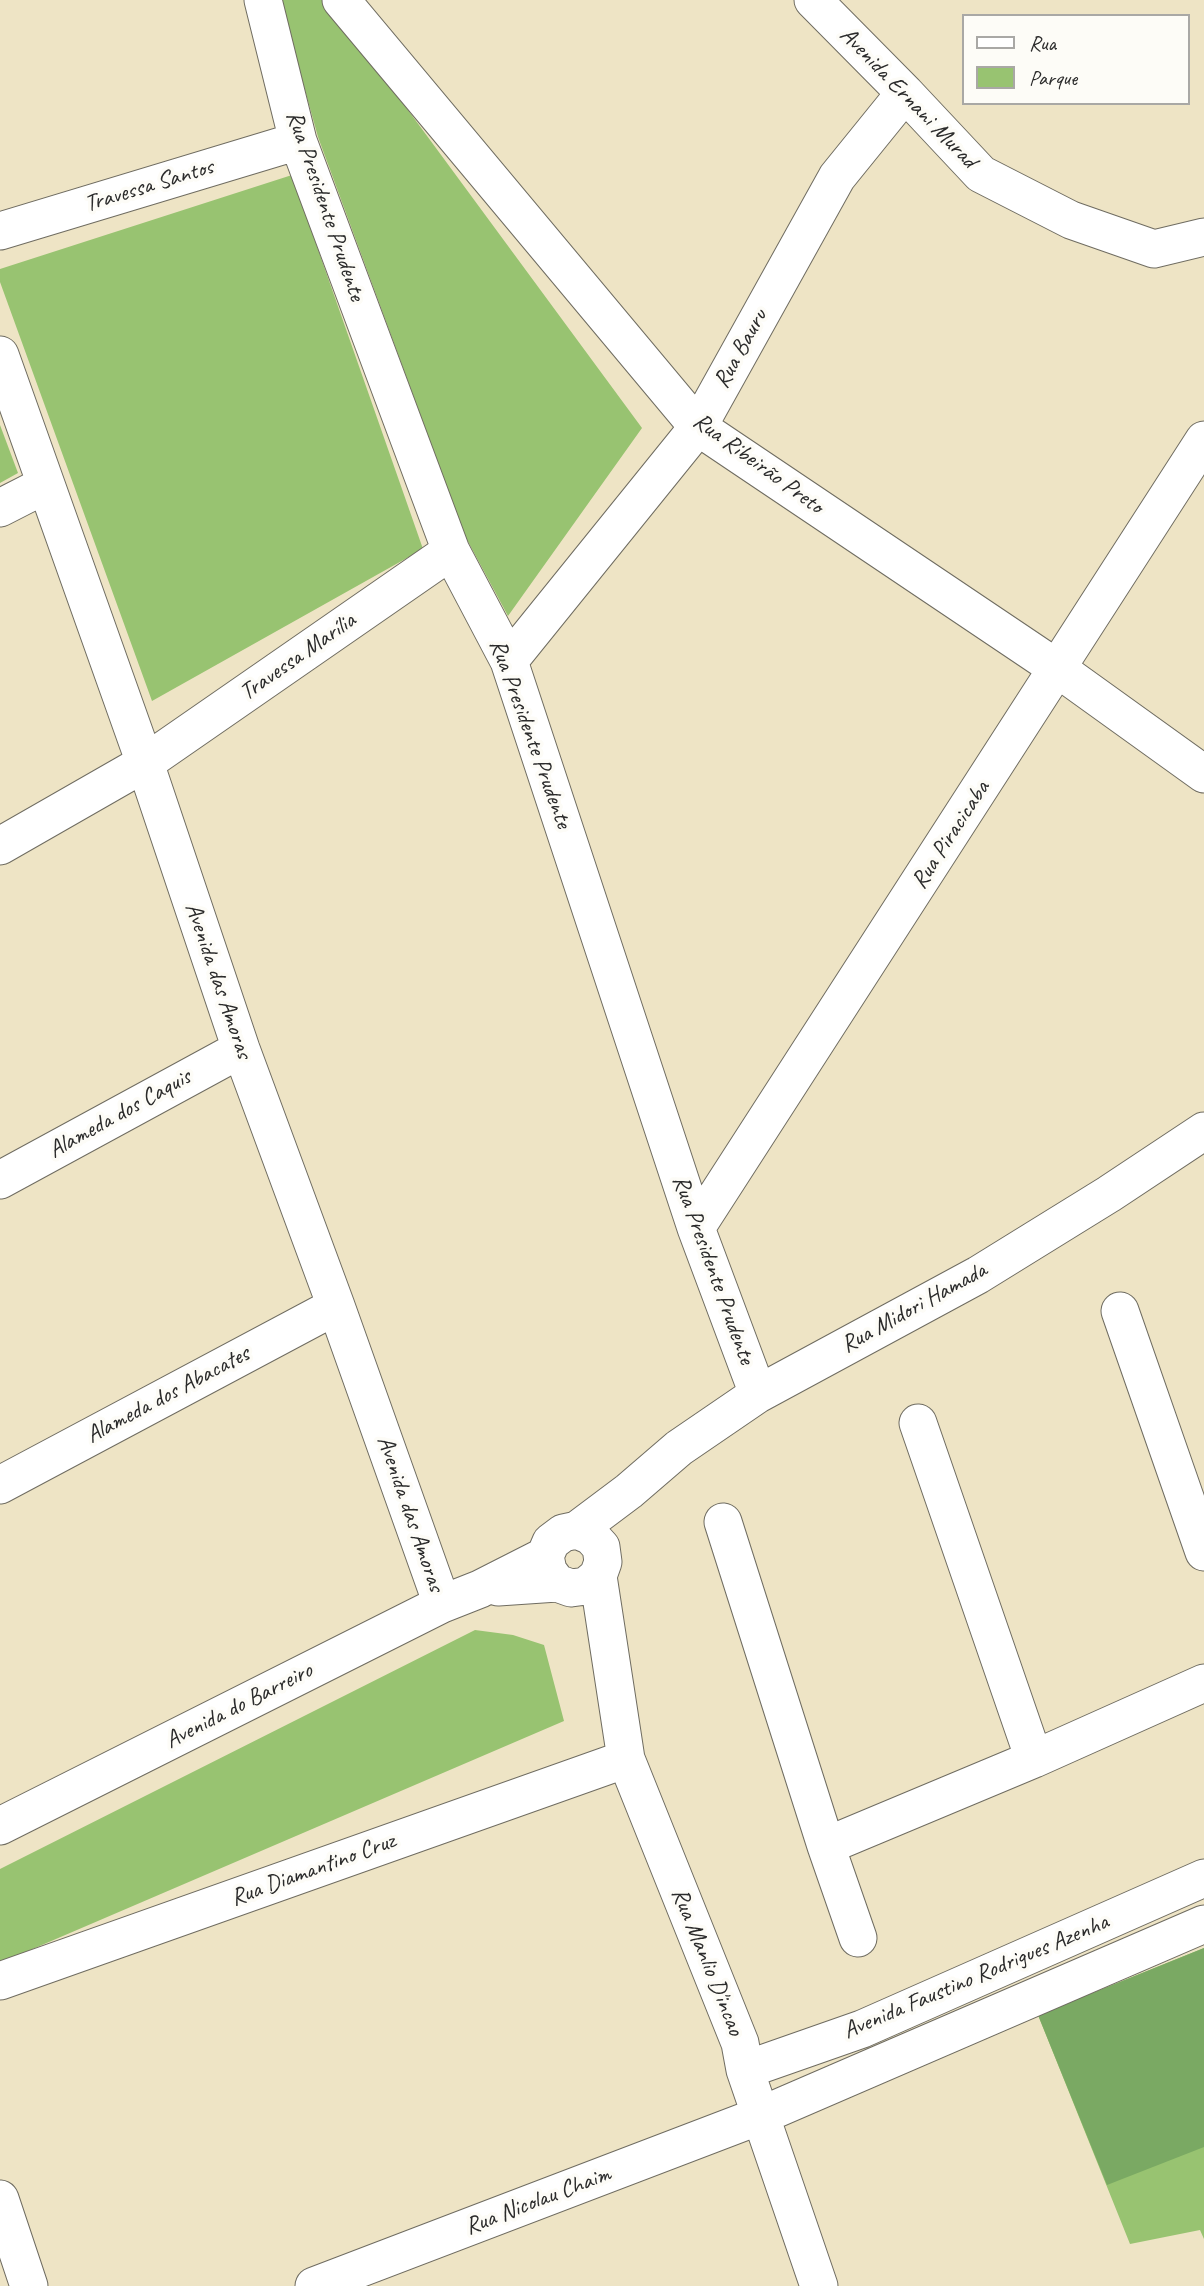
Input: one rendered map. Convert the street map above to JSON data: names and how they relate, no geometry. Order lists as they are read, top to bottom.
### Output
{
  "streets": {
    "street": [
      "Avenida Ernani Murad",
      "Travessa Santos",
      "Rua Presidente Prudente",
      "Rua Bauru",
      "Rua Ribeirão Preto",
      "Travessa Marília",
      "Rua Piracicaba",
      "Avenida das Amoras",
      "Alameda dos Caquis",
      "Rua Midori Hamada",
      "Alameda dos Abacates",
      "Avenida do Barreiro",
      "Rua Diamantino Cruz",
      "Rua Manlio D'incao",
      "Avenida Faustino Rodrigues Azenha",
      "Rua Nicolau Chaim"
    ]
  },
  "crossings": [
    ["Avenida Ernani Murad", "Rua Bauru"],
    ["Travessa Santos", "Rua Presidente Prudente"],
    ["Rua Presidente Prudente", "Rua Bauru"],
    ["Rua Presidente Prudente", "Travessa Marília"],
    ["Rua Presidente Prudente", "Rua Piracicaba"],
    ["Rua Presidente Prudente", "Rua Midori Hamada"],
    ["Rua Bauru", "Rua Ribeirão Preto"],
    ["Rua Ribeirão Preto", "Rua Piracicaba"],
    ["Travessa Marília", "Avenida das Amoras"],
    ["Avenida das Amoras", "Alameda dos Caquis"],
    ["Avenida das Amoras", "Alameda dos Abacates"],
    ["Avenida das Amoras", "Avenida do Barreiro"],
    ["Rua Midori Hamada", "Avenida do Barreiro"],
    ["Rua Midori Hamada", "Rua Manlio D'incao"],
    ["Avenida do Barreiro", "Rua Manlio D'incao"],
    ["Rua Diamantino Cruz", "Rua Manlio D'incao"],
    ["Rua Manlio D'incao", "Avenida Faustino Rodrigues Azenha"],
    ["Rua Manlio D'incao", "Rua Nicolau Chaim"],
    ["Avenida Faustino Rodrigues Azenha", "Rua Nicolau Chaim"]
  ],
  "legend": ["Rua", "Parque"]
}
